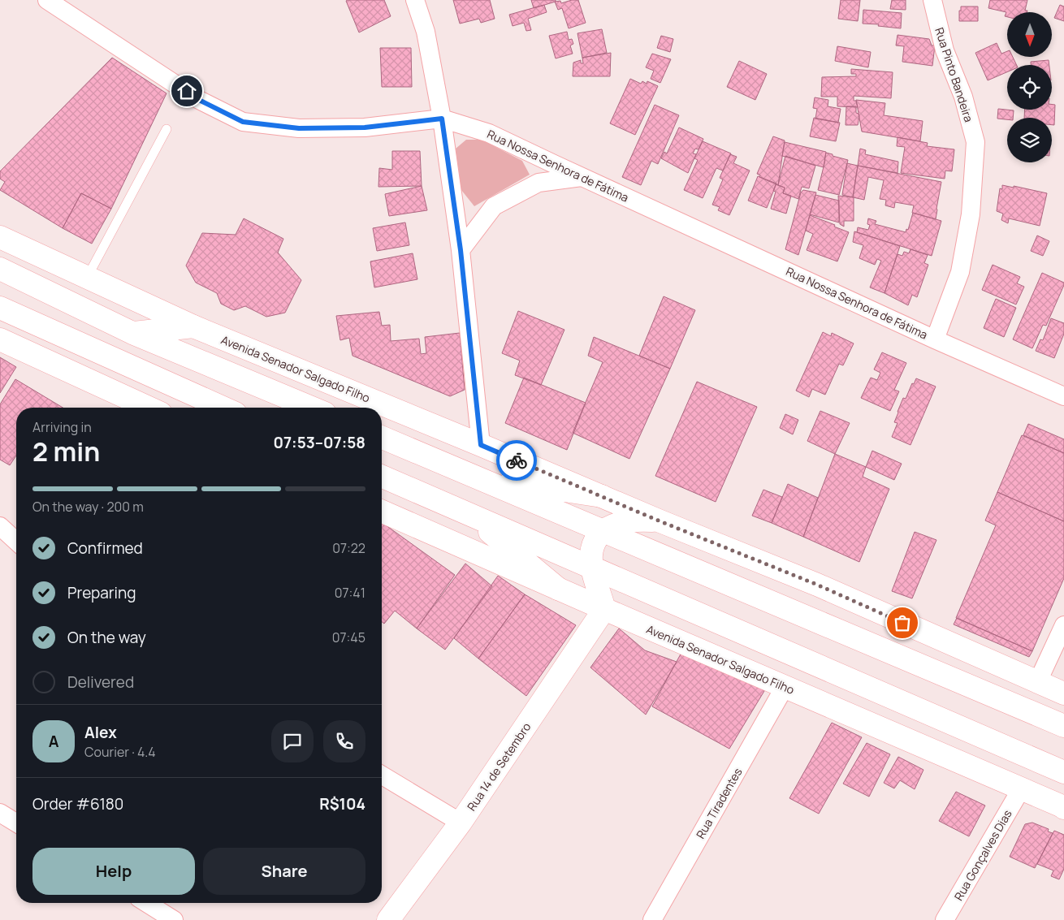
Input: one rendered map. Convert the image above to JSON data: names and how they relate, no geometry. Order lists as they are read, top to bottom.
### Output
{
  "streets": {
    "street": [
      "Rua Pinto Bandeira",
      "Rua Nossa Senhora de Fátima",
      "Avenida Senador Salgado Filho",
      "Rua 14 de Setembro",
      "Rua Tiradentes",
      "Rua Gonçalves Dias"
    ]
  },
  "crossings": [
    ["Rua Pinto Bandeira", "Rua Nossa Senhora de Fátima"],
    ["Avenida Senador Salgado Filho", "Rua 14 de Setembro"],
    ["Avenida Senador Salgado Filho", "Rua Tiradentes"],
    ["Avenida Senador Salgado Filho", "Rua Gonçalves Dias"]
  ],
  "north": "bottom",
  "page": {
    "heading": ["2 min", "Arriving in", "07:53–07:58"],
    "panel": [
      "Alex",
      "Courier · 4.4",
      "Order #6180",
      "R$104"
    ],
    "bar": "On the way · 200 m",
    "list": [
      ["Confirmed", "07:22"],
      ["Preparing", "07:41"],
      ["On the way", "07:45"],
      "Delivered"
    ],
    "round": "A",
    "buttons": ["Help", "Share"]
  }
}
